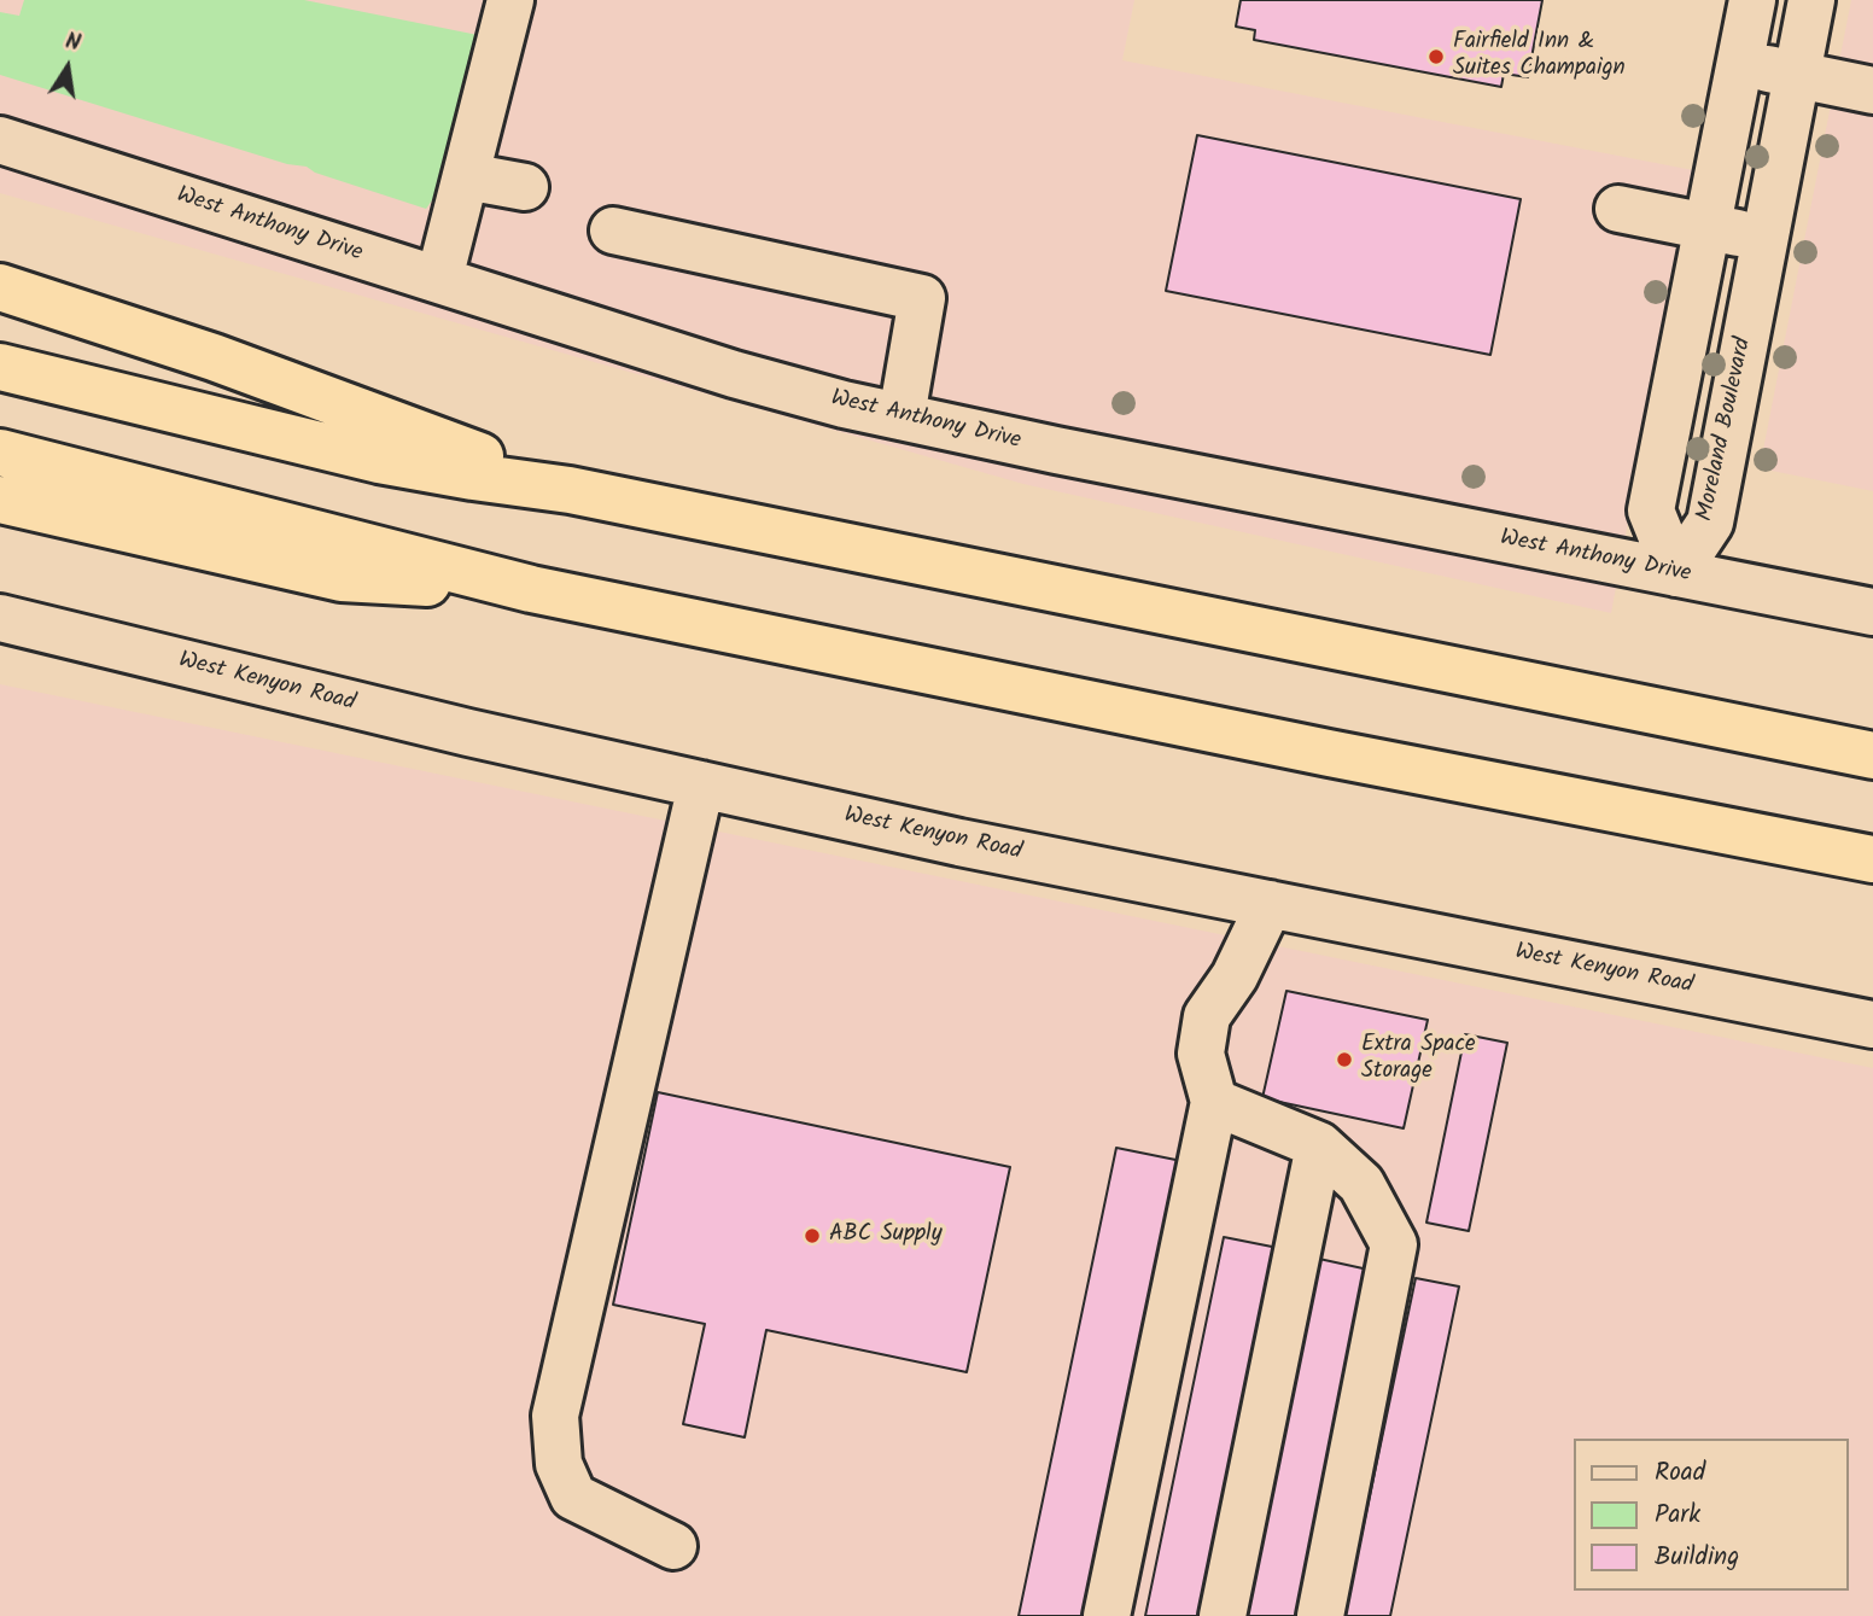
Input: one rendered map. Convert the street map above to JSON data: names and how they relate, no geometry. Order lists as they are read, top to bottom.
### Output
{
  "streets": {
    "street": ["West Anthony Drive", "Moreland Boulevard", "West Kenyon Road"]
  },
  "crossings": [
    ["West Anthony Drive", "Moreland Boulevard"]
  ],
  "places": ["Fairfield Inn & Suites Champaign", "Extra Space Storage", "ABC Supply"],
  "legend": ["Road", "Park", "Building"],
  "north": "top"
}
